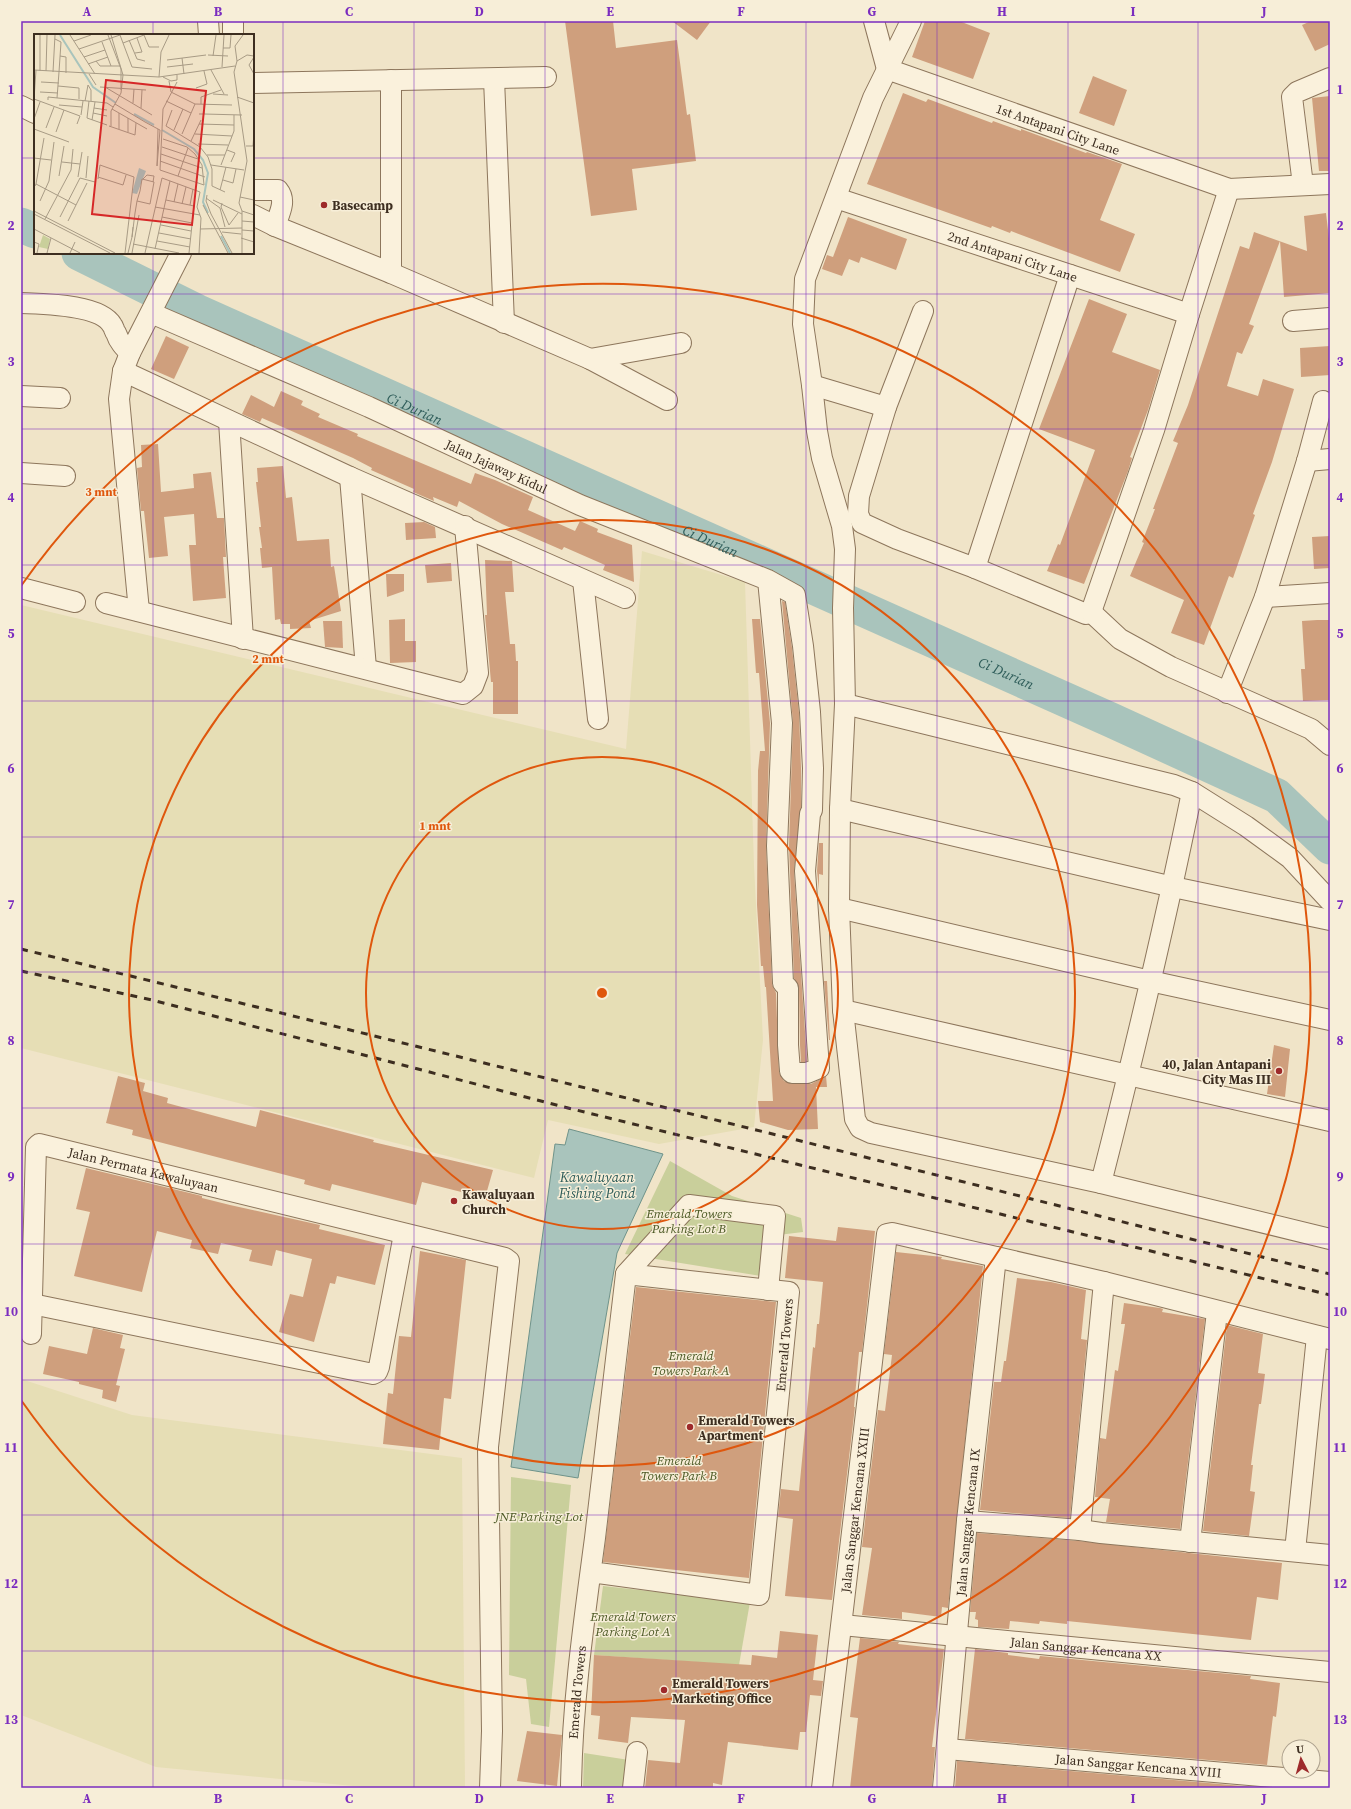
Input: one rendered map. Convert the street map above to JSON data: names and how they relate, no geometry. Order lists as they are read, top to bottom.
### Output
{
  "streets": {
    "street": [
      "1st Antapani City Lane",
      "2nd Antapani City Lane",
      "Jalan Jajaway Kidul",
      "Jalan Permata Kawaluyaan",
      "Emerald Towers",
      "Jalan Sanggar Kencana XXIII",
      "Jalan Sanggar Kencana IX",
      "Jalan Sanggar Kencana XX",
      "Jalan Sanggar Kencana XVIII"
    ]
  },
  "crossings": [
    ["Jalan Sanggar Kencana XXIII", "Jalan Sanggar Kencana IX"],
    ["Jalan Sanggar Kencana XXIII", "Jalan Sanggar Kencana XX"],
    ["Jalan Sanggar Kencana IX", "Jalan Sanggar Kencana XX"],
    ["Jalan Sanggar Kencana IX", "Jalan Sanggar Kencana XVIII"]
  ],
  "water": ["Ci Durian", "Kawaluyaan Fishing Pond"],
  "parks": [
    "Emerald Towers Parking Lot B",
    "Emerald Towers Park A",
    "Emerald Towers Park B",
    "JNE Parking Lot",
    "Emerald Towers Parking Lot A"
  ],
  "places": [
    "Basecamp",
    "40, Jalan Antapani City Mas III",
    "Kawaluyaan Church",
    "Emerald Towers Apartment",
    "Emerald Towers Marketing Office"
  ],
  "north": "top",
  "grid": {
    "columns": [
      "A",
      "B",
      "C",
      "D",
      "E",
      "F",
      "G",
      "H",
      "I",
      "J"
    ],
    "rows": [
      "1",
      "2",
      "3",
      "4",
      "5",
      "6",
      "7",
      "8",
      "9",
      "10",
      "11",
      "12",
      "13"
    ]
  },
  "rings": ["3 mnt", "2 mnt", "1 mnt"]
}
